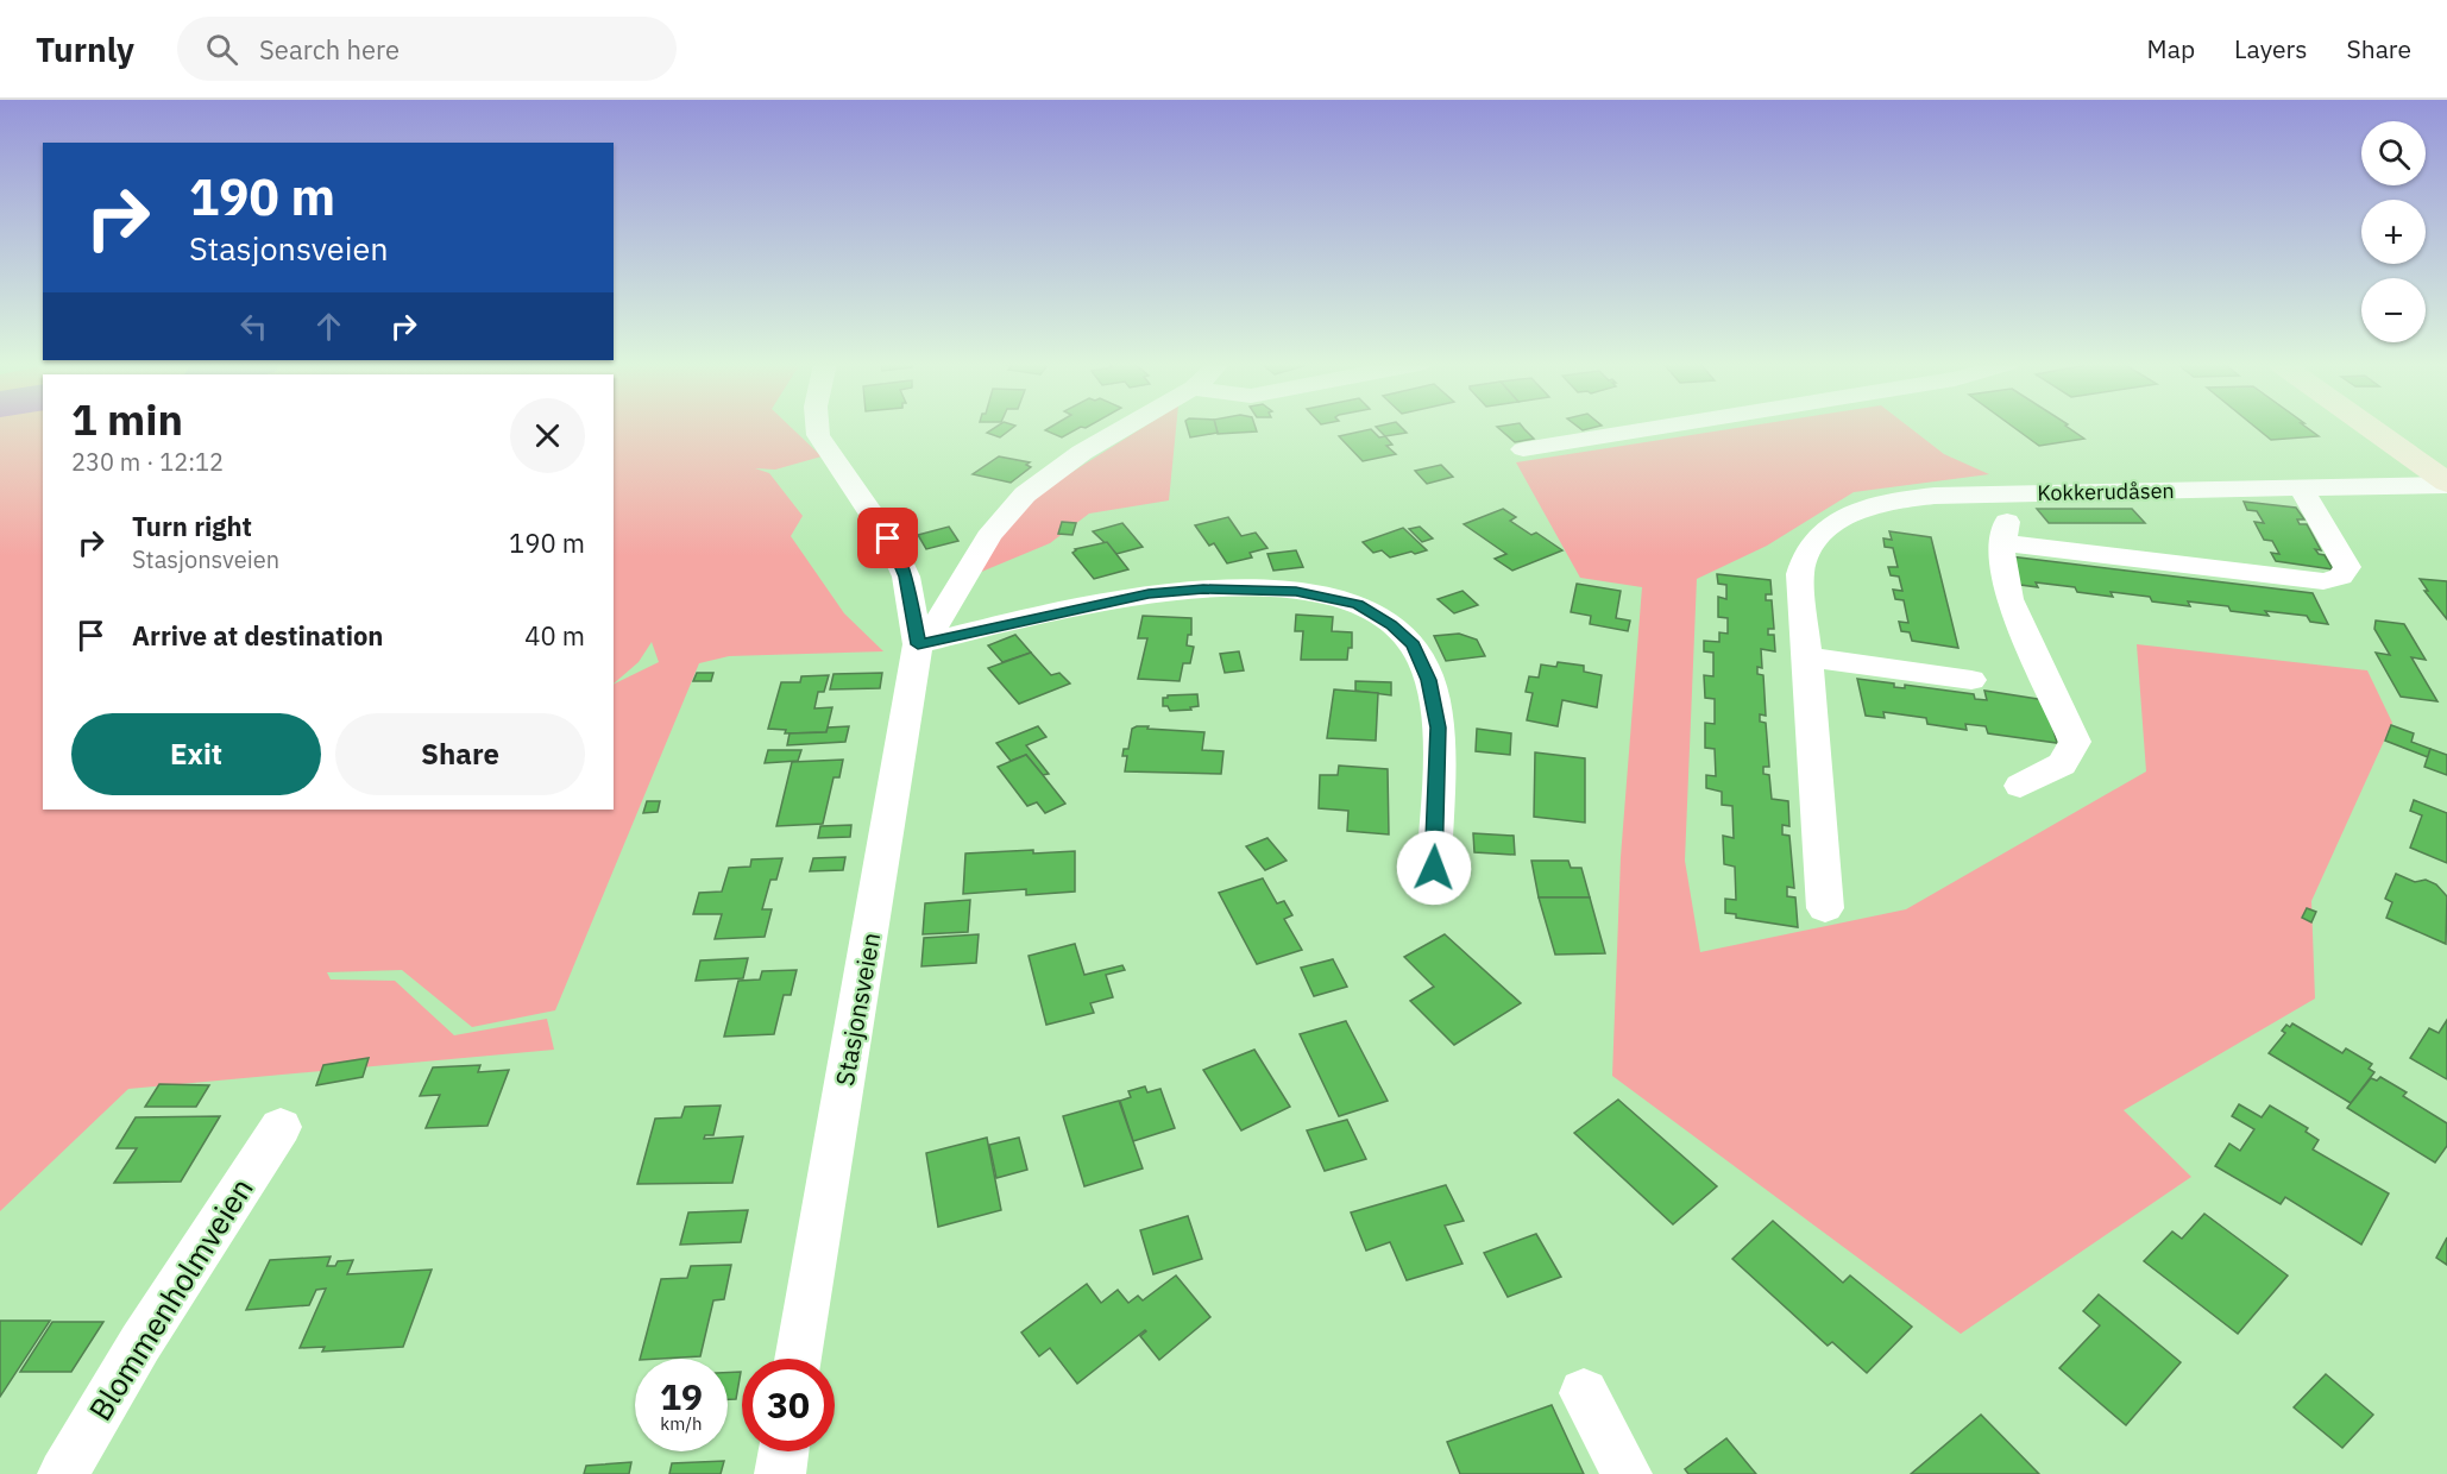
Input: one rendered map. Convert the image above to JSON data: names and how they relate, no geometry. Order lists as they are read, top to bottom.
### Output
{
  "streets": {
    "street": ["Kokkerudåsen", "Stasjonsveien", "Blommenholmveien"]
  },
  "page": {
    "header": "Turnly",
    "search": "Search here",
    "nav": ["Map", "Layers", "Share"],
    "map_buttons": ["+", "−"],
    "turn": ["190 m", "Stasjonsveien"],
    "heading": ["1 min", "230 m · 12:12"],
    "list": [
      {
        "name": "Turn right",
        "note": "Stasjonsveien",
        "value": "190 m"
      },
      {
        "name": "Arrive at destination",
        "value": "40 m"
      }
    ],
    "buttons": ["Exit", "Share"],
    "speed": "19 km/h",
    "limit": "30"
  }
}
